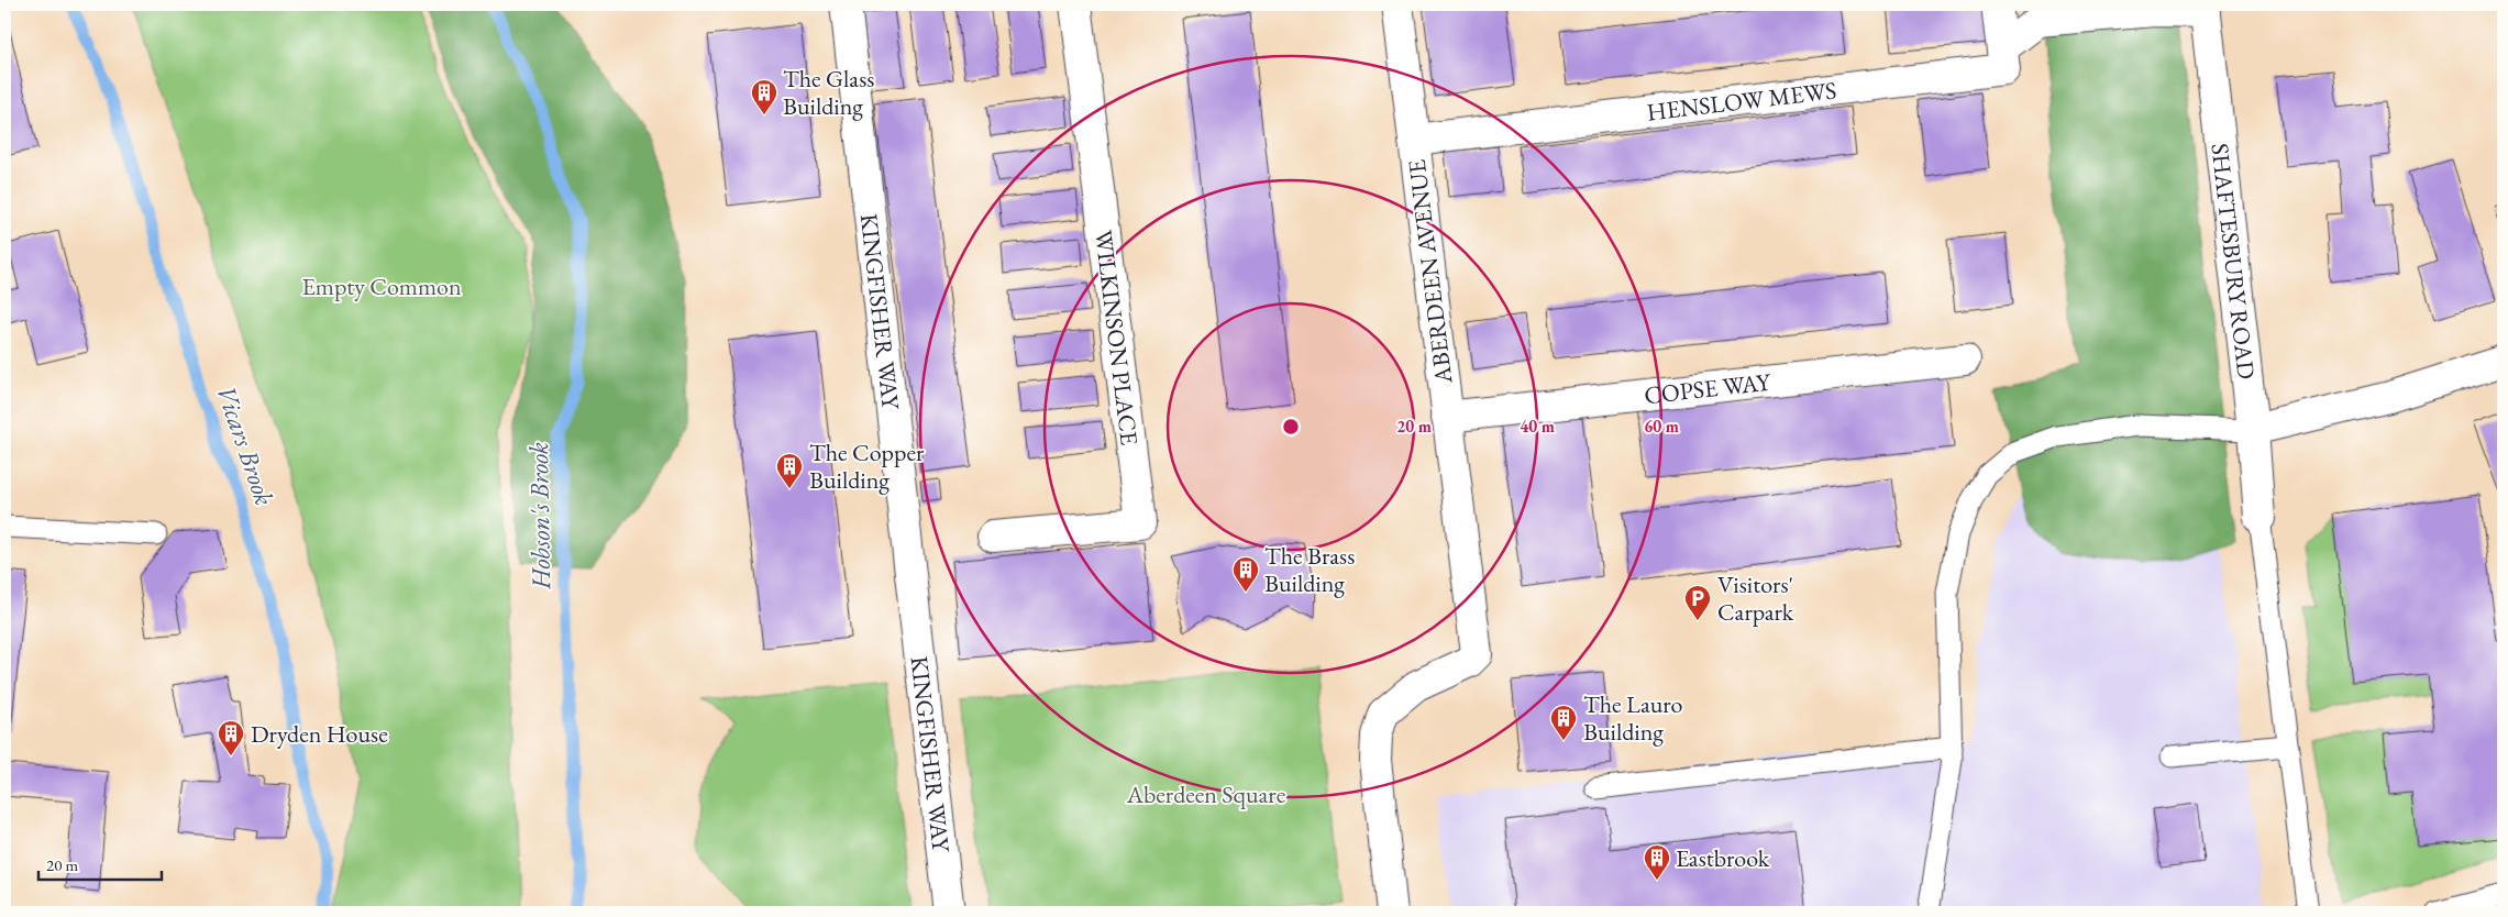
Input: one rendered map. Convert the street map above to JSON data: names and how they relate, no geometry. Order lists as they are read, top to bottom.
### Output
{
  "streets": {
    "street": [
      "HENSLOW MEWS",
      "SHAFTESBURY ROAD",
      "ABERDEEN AVENUE",
      "KINGFISHER WAY",
      "WILKINSON PLACE",
      "COPSE WAY"
    ]
  },
  "crossings": [
    ["HENSLOW MEWS", "ABERDEEN AVENUE"],
    ["ABERDEEN AVENUE", "COPSE WAY"]
  ],
  "water": ["Vicars Brook", "Hobson's Brook"],
  "parks": ["Empty Common", "Aberdeen Square"],
  "places": {
    "building": [
      "The Glass Building",
      "The Copper Building",
      "The Brass Building",
      "The Lauro Building",
      "Dryden House",
      "Eastbrook"
    ],
    "parking": ["Visitors' Carpark"]
  },
  "scale_bar": "20 m",
  "rings": ["20 m", "40 m", "60 m"]
}
